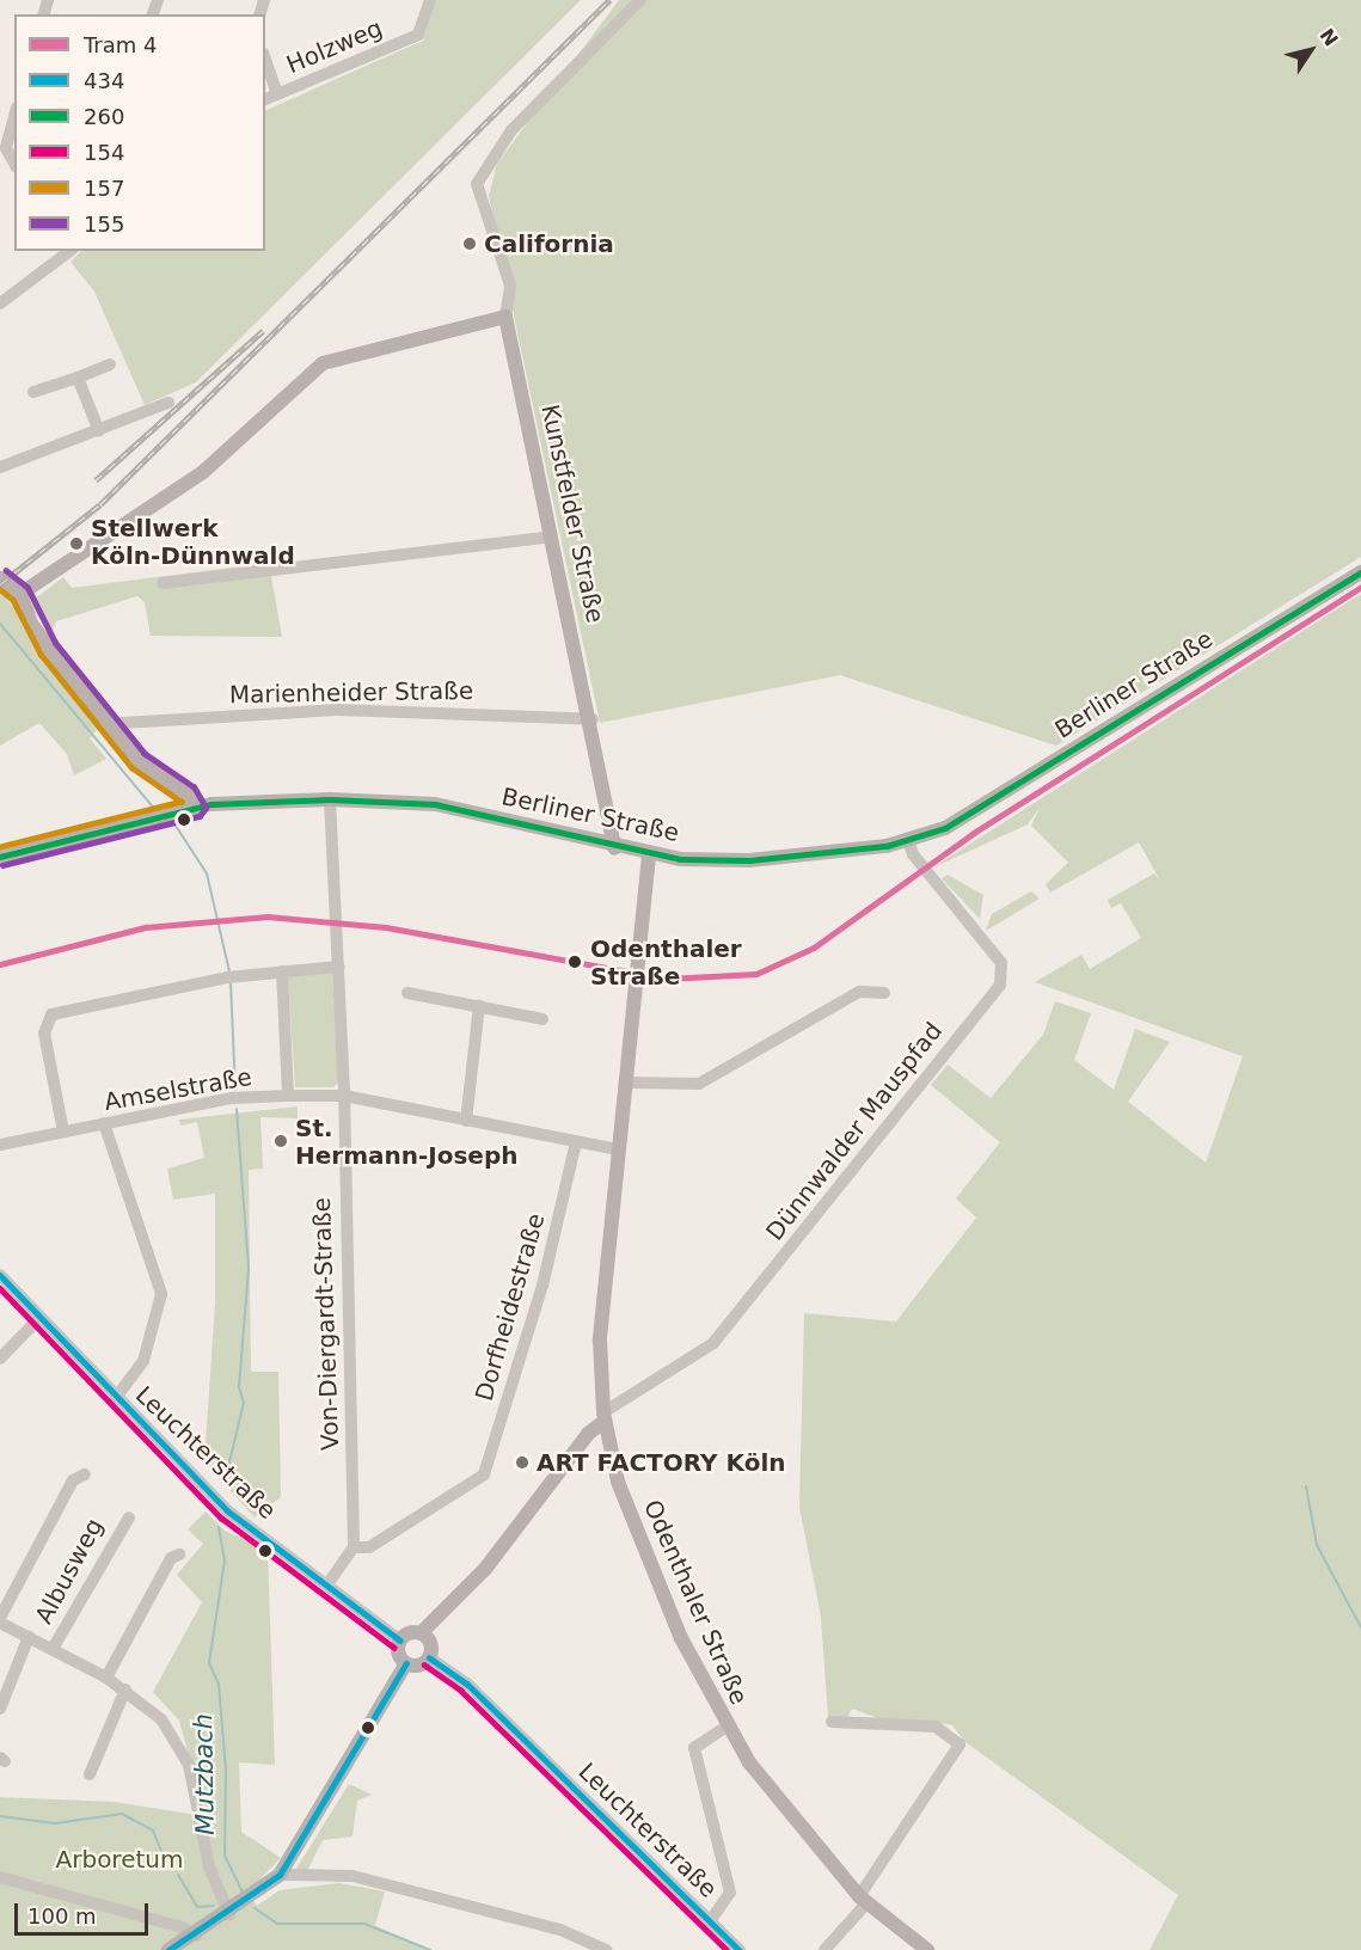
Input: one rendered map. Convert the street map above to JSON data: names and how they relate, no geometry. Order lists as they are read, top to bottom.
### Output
{
  "streets": {
    "main road": [
      "Kunstfelder Straße",
      "Berliner Straße",
      "Dünnwalder Mauspfad",
      "Odenthaler Straße"
    ],
    "street": [
      "Holzweg",
      "Marienheider Straße",
      "Amselstraße",
      "Dorfheidestraße",
      "Von-Diergardt-Straße",
      "Leuchterstraße",
      "Albusweg"
    ]
  },
  "crossings": [
    ["Kunstfelder Straße", "Berliner Straße"],
    ["Kunstfelder Straße", "Marienheider Straße"],
    ["Berliner Straße", "Dünnwalder Mauspfad"],
    ["Berliner Straße", "Von-Diergardt-Straße"],
    ["Berliner Straße", "Odenthaler Straße"],
    ["Amselstraße", "Dorfheidestraße"],
    ["Amselstraße", "Von-Diergardt-Straße"],
    ["Amselstraße", "Odenthaler Straße"],
    ["Dünnwalder Mauspfad", "Odenthaler Straße"],
    ["Dorfheidestraße", "Von-Diergardt-Straße"]
  ],
  "water": ["Mutzbach"],
  "parks": ["Arboretum"],
  "places": [
    "California",
    "Stellwerk Köln-Dünnwald",
    "Odenthaler Straße",
    "St. Hermann-Joseph",
    "ART FACTORY Köln"
  ],
  "lines": [
    "transit line 155",
    "transit line 260",
    "tram line 4",
    "transit line 157",
    "transit line 434",
    "transit line 154"
  ],
  "legend": [
    "Tram 4",
    "434",
    "260",
    "154",
    "157",
    "155"
  ],
  "scale_bar": "100 m",
  "north": "top right"
}
